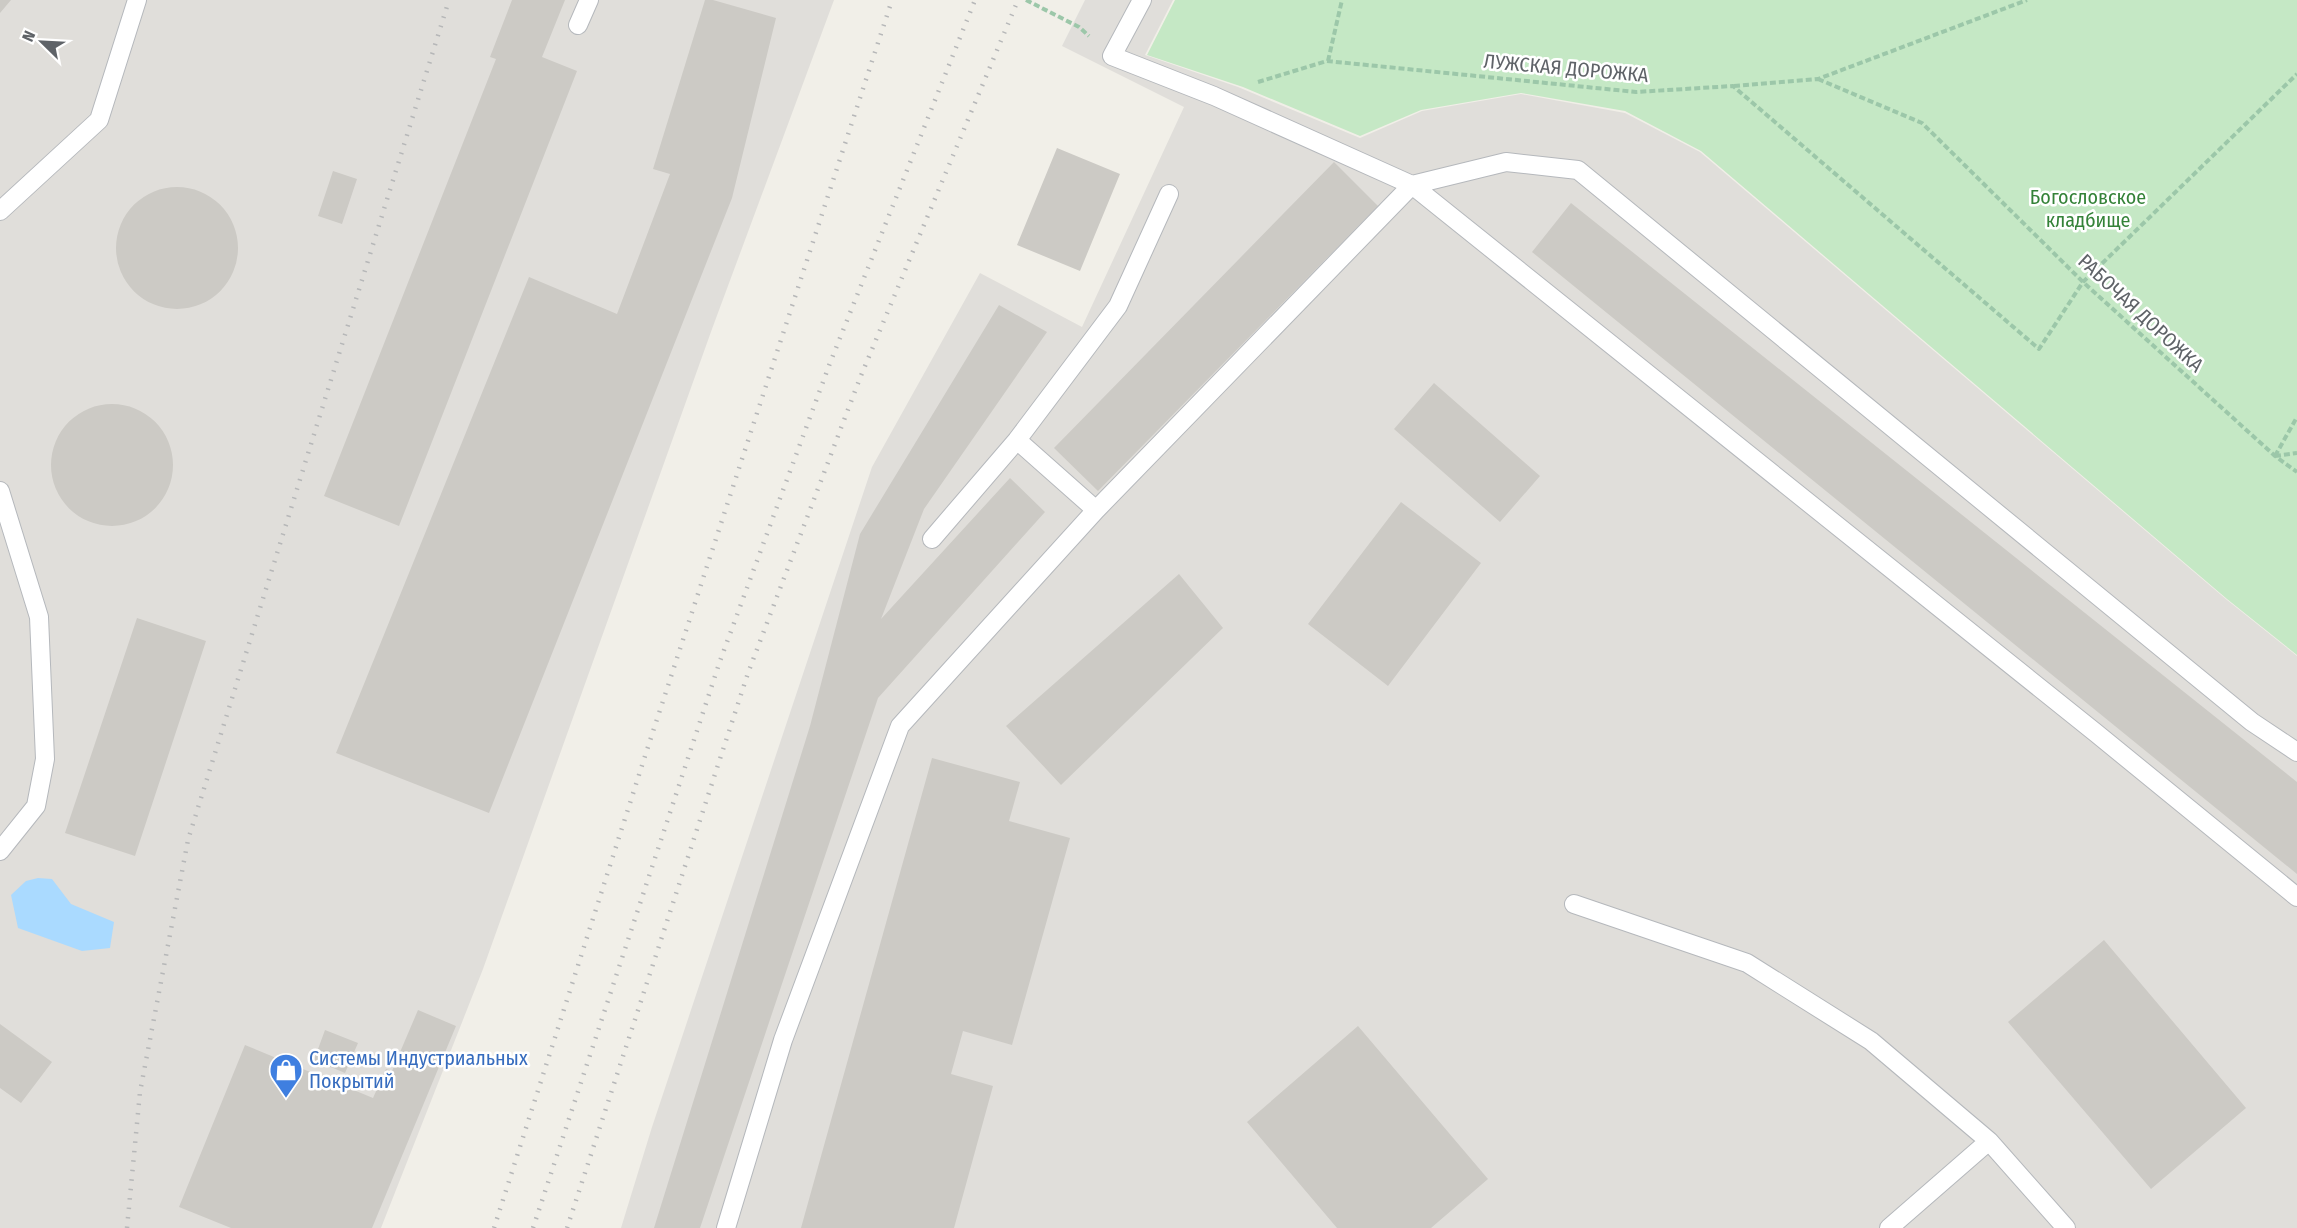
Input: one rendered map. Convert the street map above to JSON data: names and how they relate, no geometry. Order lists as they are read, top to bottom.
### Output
{
  "streets": {
    "path": ["ЛУЖСКАЯ ДОРОЖКА", "РАБОЧАЯ ДОРОЖКА"]
  },
  "crossings": [
    ["ЛУЖСКАЯ ДОРОЖКА", "РАБОЧАЯ ДОРОЖКА"]
  ],
  "parks": ["Богословское кладбище"],
  "places": {
    "shop": ["Системы Индустриальных Покрытий"]
  },
  "north": "top left"
}
